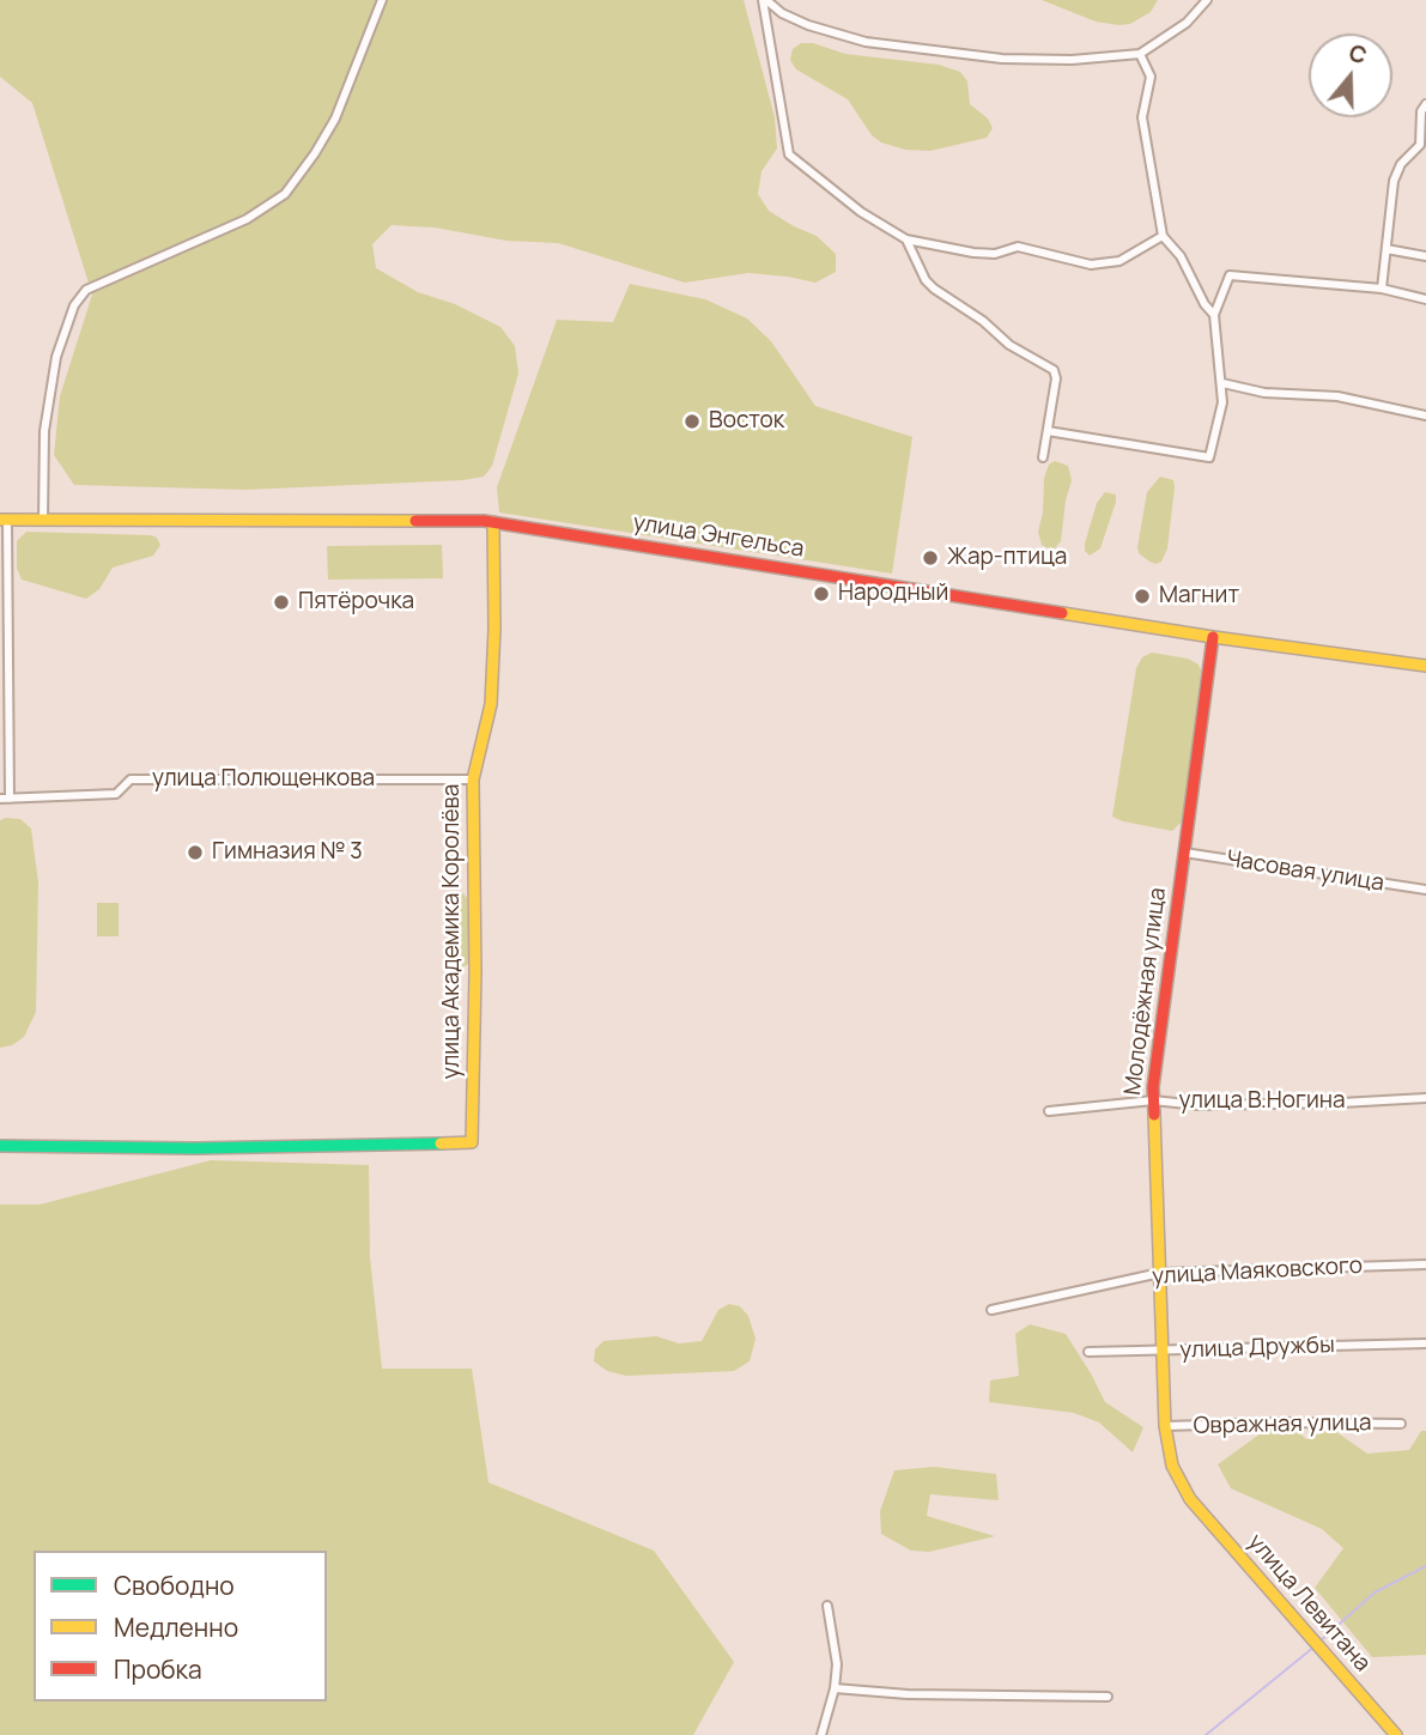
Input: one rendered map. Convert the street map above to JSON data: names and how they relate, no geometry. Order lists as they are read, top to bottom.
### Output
{
  "streets": {
    "main road": [
      "улица Энгельса",
      "улица Академика Королёва",
      "Молодёжная улица",
      "улица Левитана"
    ],
    "street": [
      "улица Полющенкова",
      "Часовая улица",
      "улица В.Ногина",
      "улица Маяковского",
      "улица Дружбы",
      "Овражная улица"
    ]
  },
  "crossings": [
    ["улица Энгельса", "улица Академика Королёва"],
    ["улица Энгельса", "Молодёжная улица"],
    ["улица Полющенкова", "улица Академика Королёва"],
    ["Часовая улица", "Молодёжная улица"],
    ["Молодёжная улица", "улица В.Ногина"],
    ["Молодёжная улица", "улица Маяковского"],
    ["Молодёжная улица", "улица Дружбы"],
    ["Молодёжная улица", "Овражная улица"],
    ["Молодёжная улица", "улица Левитана"]
  ],
  "places": [
    "Восток",
    "Жар-птица",
    "Народный",
    "Магнит",
    "Пятёрочка",
    "Гимназия № 3"
  ],
  "legend": ["Свободно", "Медленно", "Пробка"],
  "north": "top"
}
